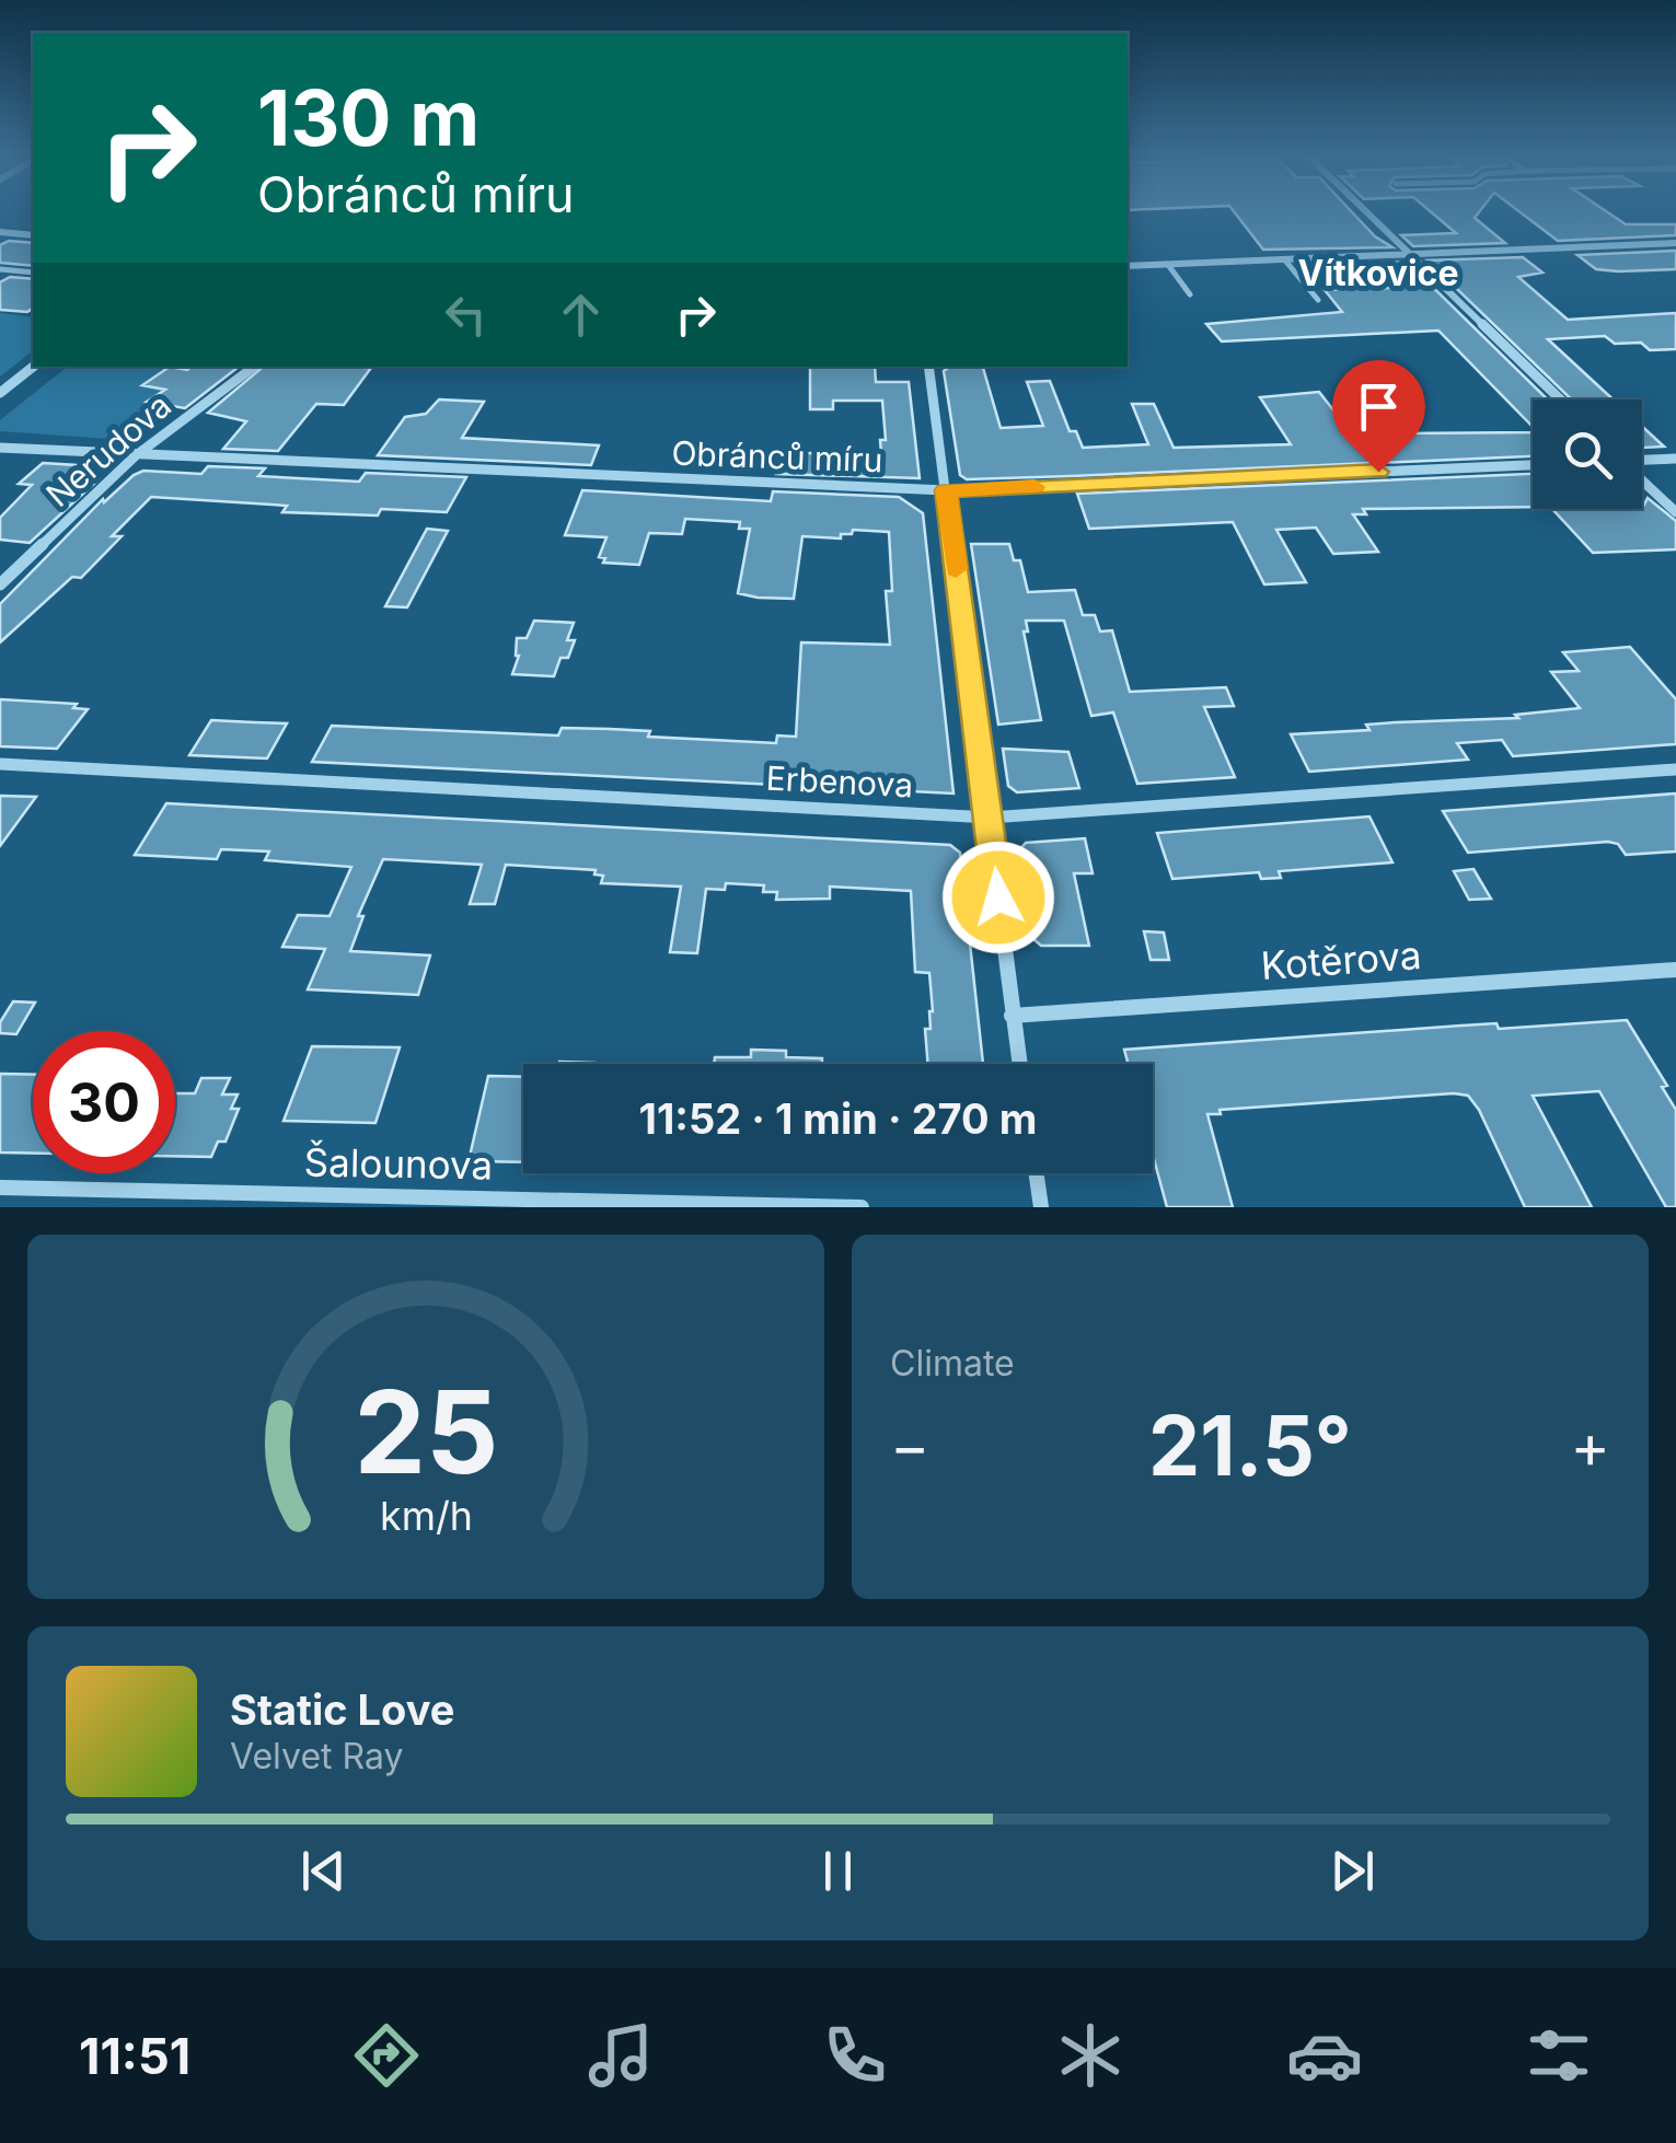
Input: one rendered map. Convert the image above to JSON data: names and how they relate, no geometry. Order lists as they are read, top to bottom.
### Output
{
  "streets": {
    "street": [
      "Nerudova",
      "Obránců míru",
      "Erbenova",
      "Kotěrova",
      "Šalounova"
    ]
  },
  "crossings": [
    ["Nerudova", "Obránců míru"]
  ],
  "districts": ["Vítkovice"],
  "page": {
    "turn": ["130 m", "Obránců míru"],
    "limit": "30",
    "trip": "11:52 · 1 min · 270 m",
    "tile": "Climate",
    "heat": ["−", "21.5°", "+"],
    "song": ["Static Love", "Velvet Ray"],
    "tabs": "11:51",
    "gauge": ["25", "km/h"]
  }
}
